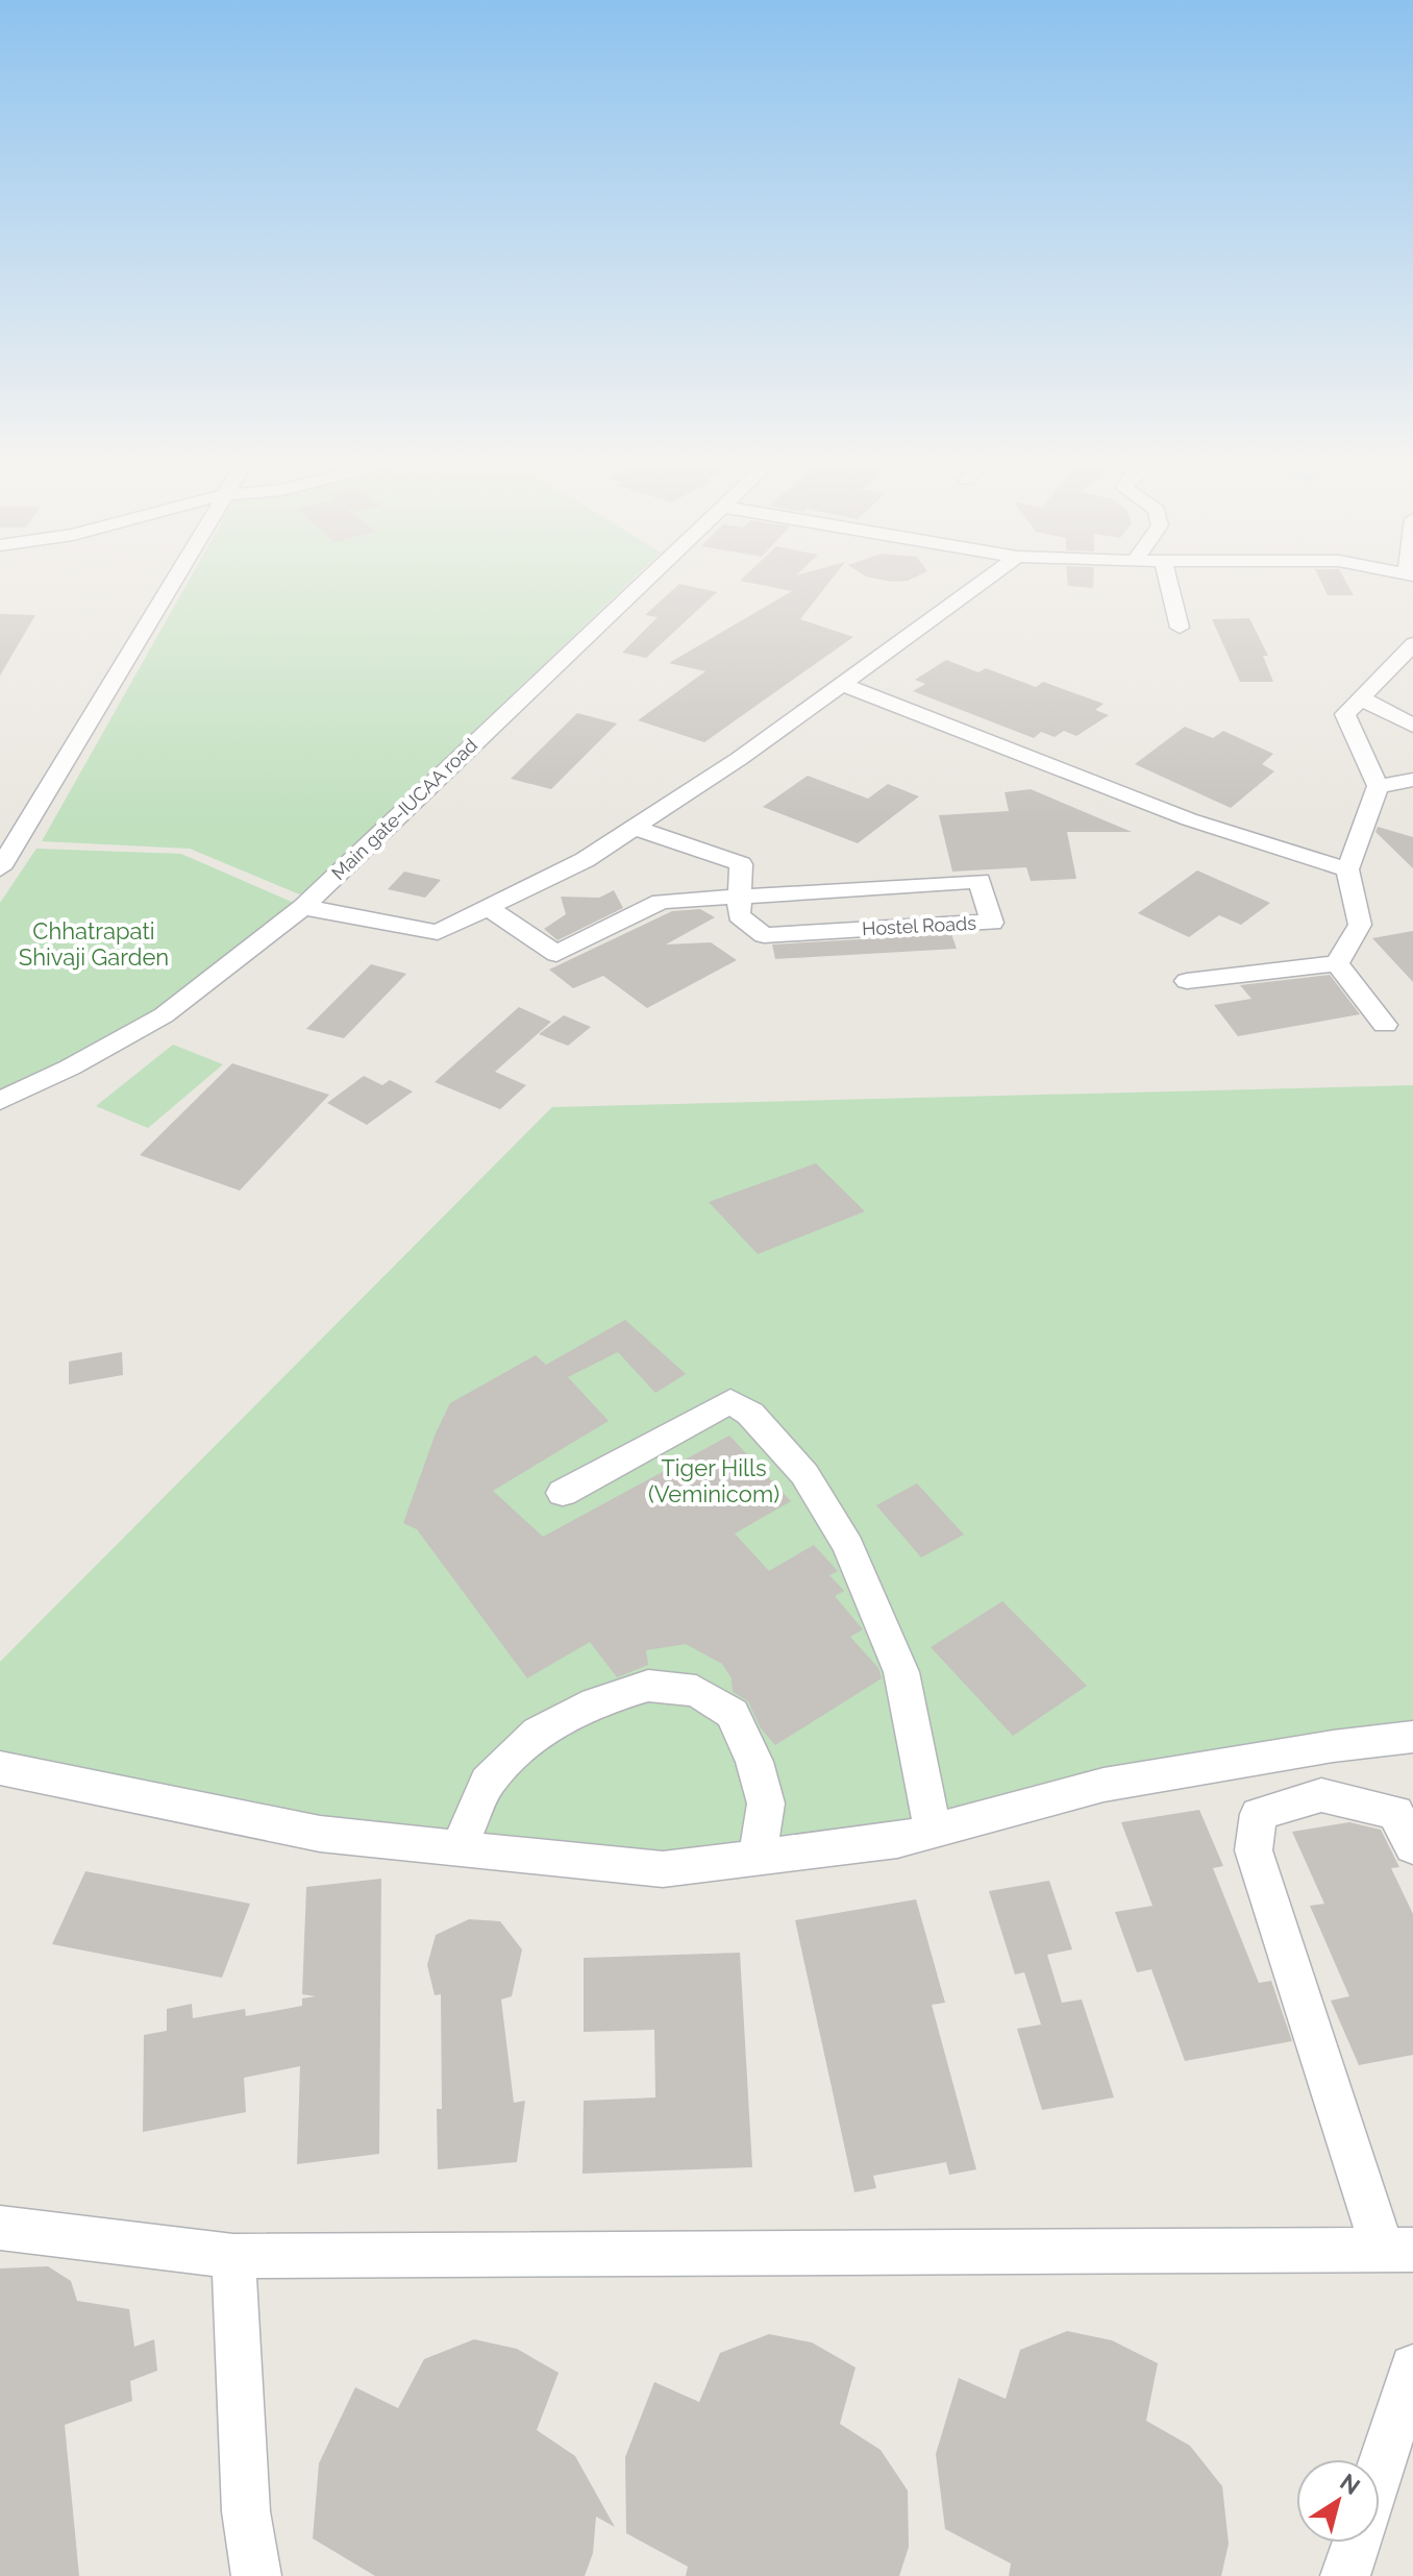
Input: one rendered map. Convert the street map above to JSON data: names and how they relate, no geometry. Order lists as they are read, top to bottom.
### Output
{
  "streets": {
    "street": ["Main gate-IUCAA road", "Hostel Roads"]
  },
  "parks": ["Chhatrapati Shivaji Garden", "Tiger Hills (Veminicom)"],
  "north": "top right"
}
